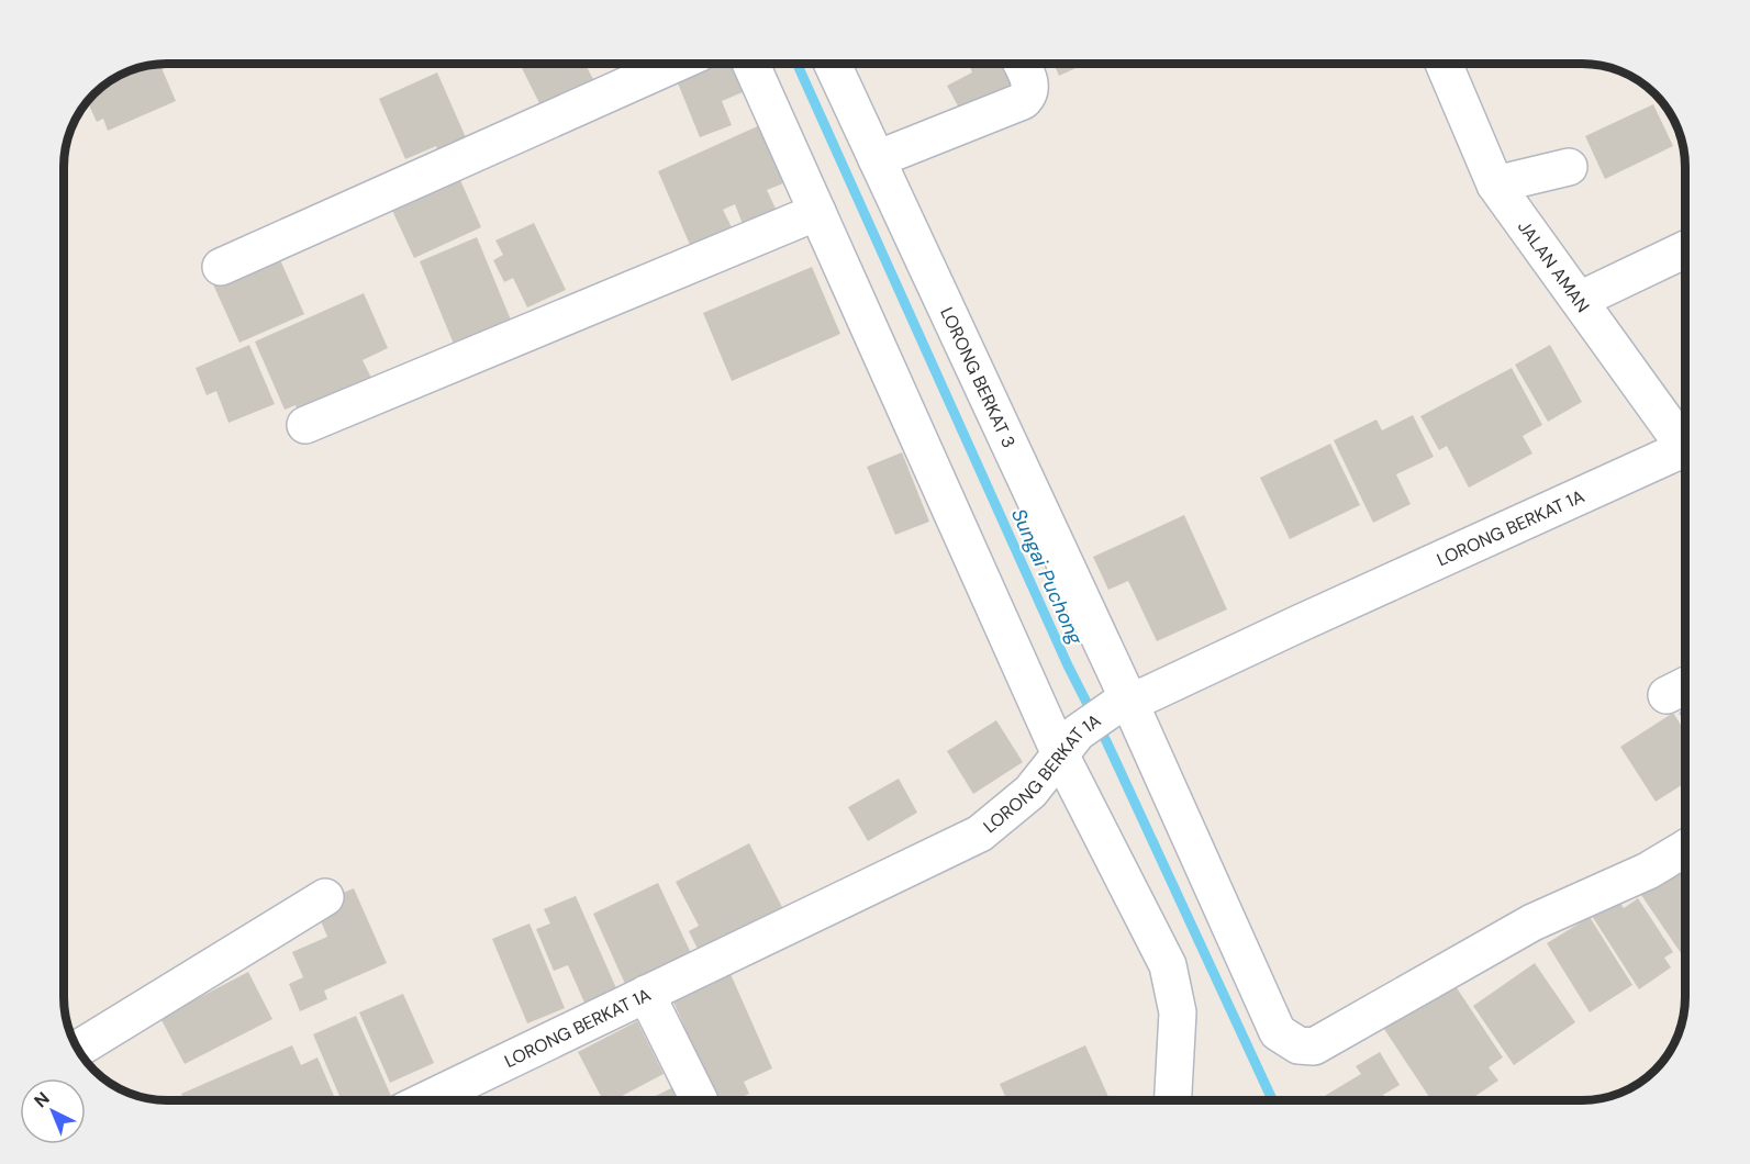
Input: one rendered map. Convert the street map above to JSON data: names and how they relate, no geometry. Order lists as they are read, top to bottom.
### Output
{
  "streets": {
    "street": ["JALAN AMAN", "LORONG BERKAT 3", "LORONG BERKAT 1A"]
  },
  "crossings": [
    ["LORONG BERKAT 3", "LORONG BERKAT 1A"]
  ],
  "water": ["Sungai Puchong"],
  "north": "top left"
}
